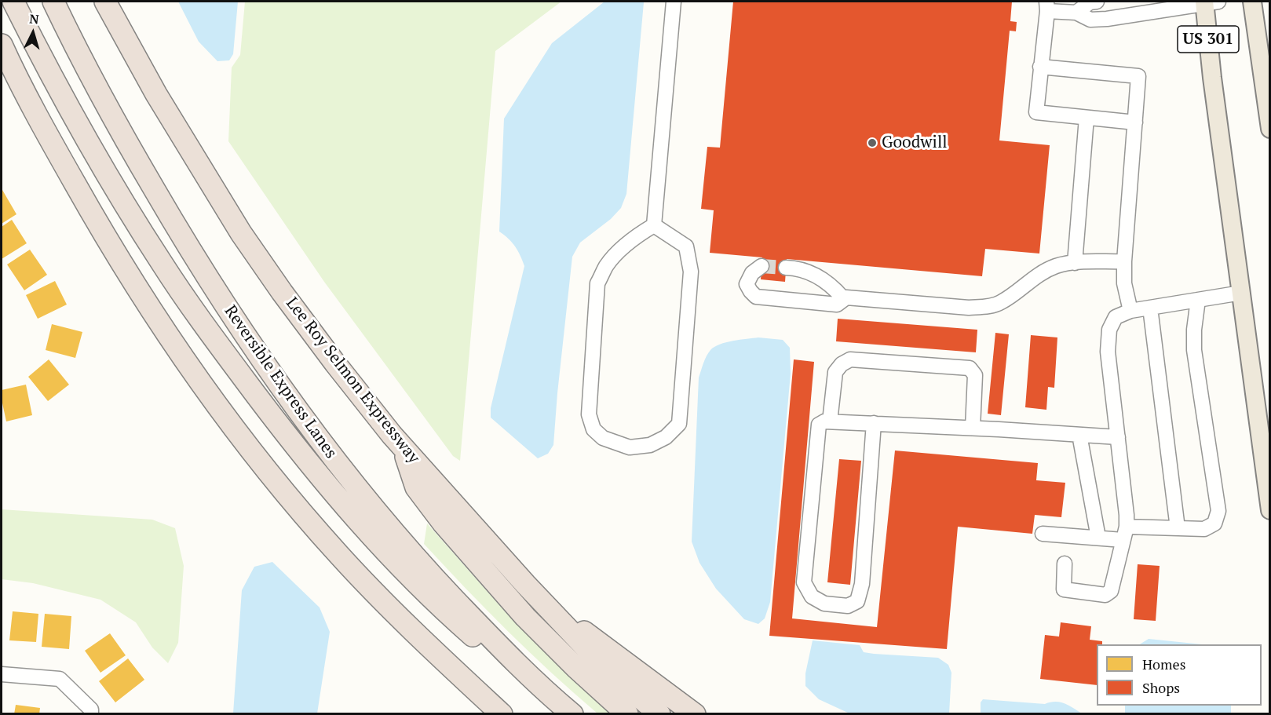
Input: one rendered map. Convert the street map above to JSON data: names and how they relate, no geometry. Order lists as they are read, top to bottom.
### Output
{
  "streets": {
    "highway": ["Lee Roy Selmon Expressway", "Reversible Express Lanes"],
    "main road": ["US 301"]
  },
  "places": ["Goodwill"],
  "legend": ["Homes", "Shops"],
  "north": "top"
}
